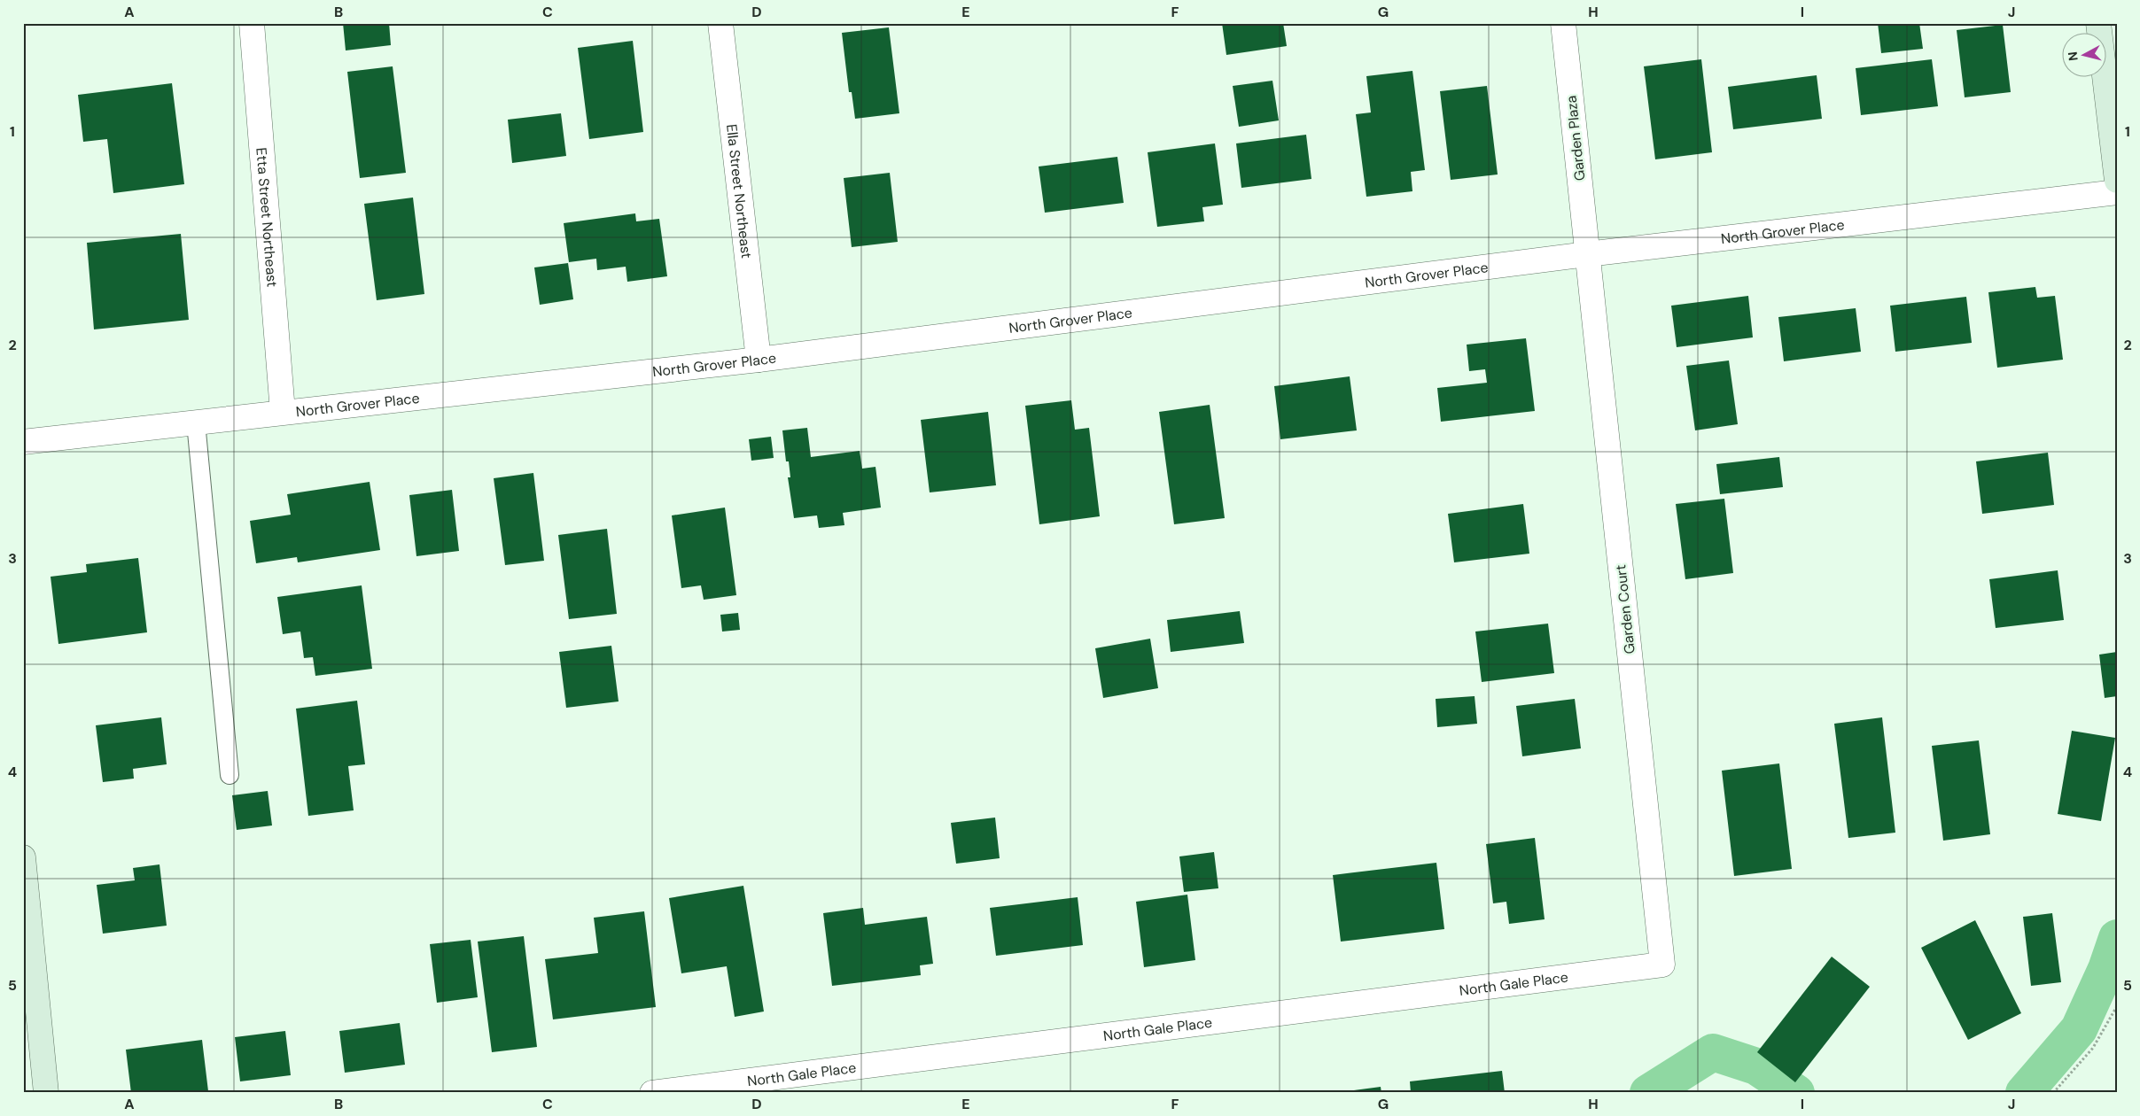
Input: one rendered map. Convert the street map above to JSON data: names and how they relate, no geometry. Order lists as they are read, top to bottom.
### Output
{
  "streets": {
    "street": [
      "Garden Plaza",
      "Ella Street Northeast",
      "Etta Street Northeast",
      "North Grover Place",
      "Garden Court",
      "North Gale Place"
    ]
  },
  "crossings": [
    ["Garden Plaza", "North Grover Place"],
    ["Garden Plaza", "Garden Court"],
    ["Ella Street Northeast", "North Grover Place"],
    ["Etta Street Northeast", "North Grover Place"],
    ["North Grover Place", "Garden Court"],
    ["Garden Court", "North Gale Place"]
  ],
  "north": "left",
  "grid": {
    "columns": [
      "A",
      "B",
      "C",
      "D",
      "E",
      "F",
      "G",
      "H",
      "I",
      "J"
    ],
    "rows": [
      "1",
      "2",
      "3",
      "4",
      "5"
    ]
  }
}
